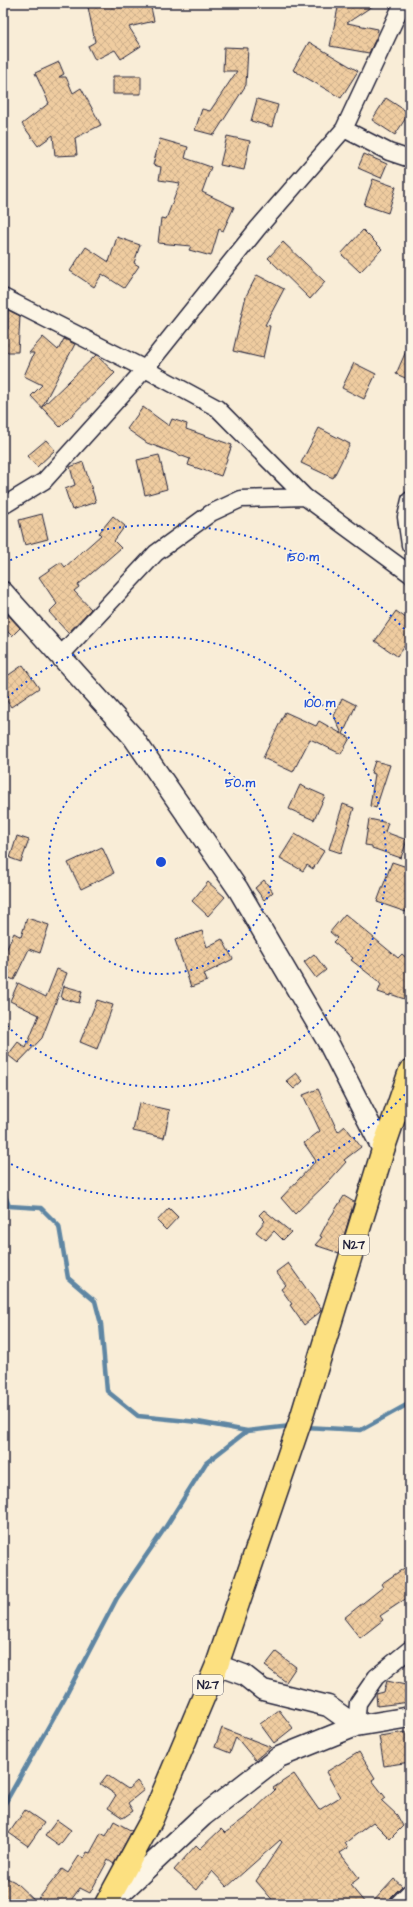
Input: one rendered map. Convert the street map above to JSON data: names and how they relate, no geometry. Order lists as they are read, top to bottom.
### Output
{
  "streets": {
    "main road": ["N27"]
  },
  "rings": ["150 m", "100 m", "50 m"]
}
